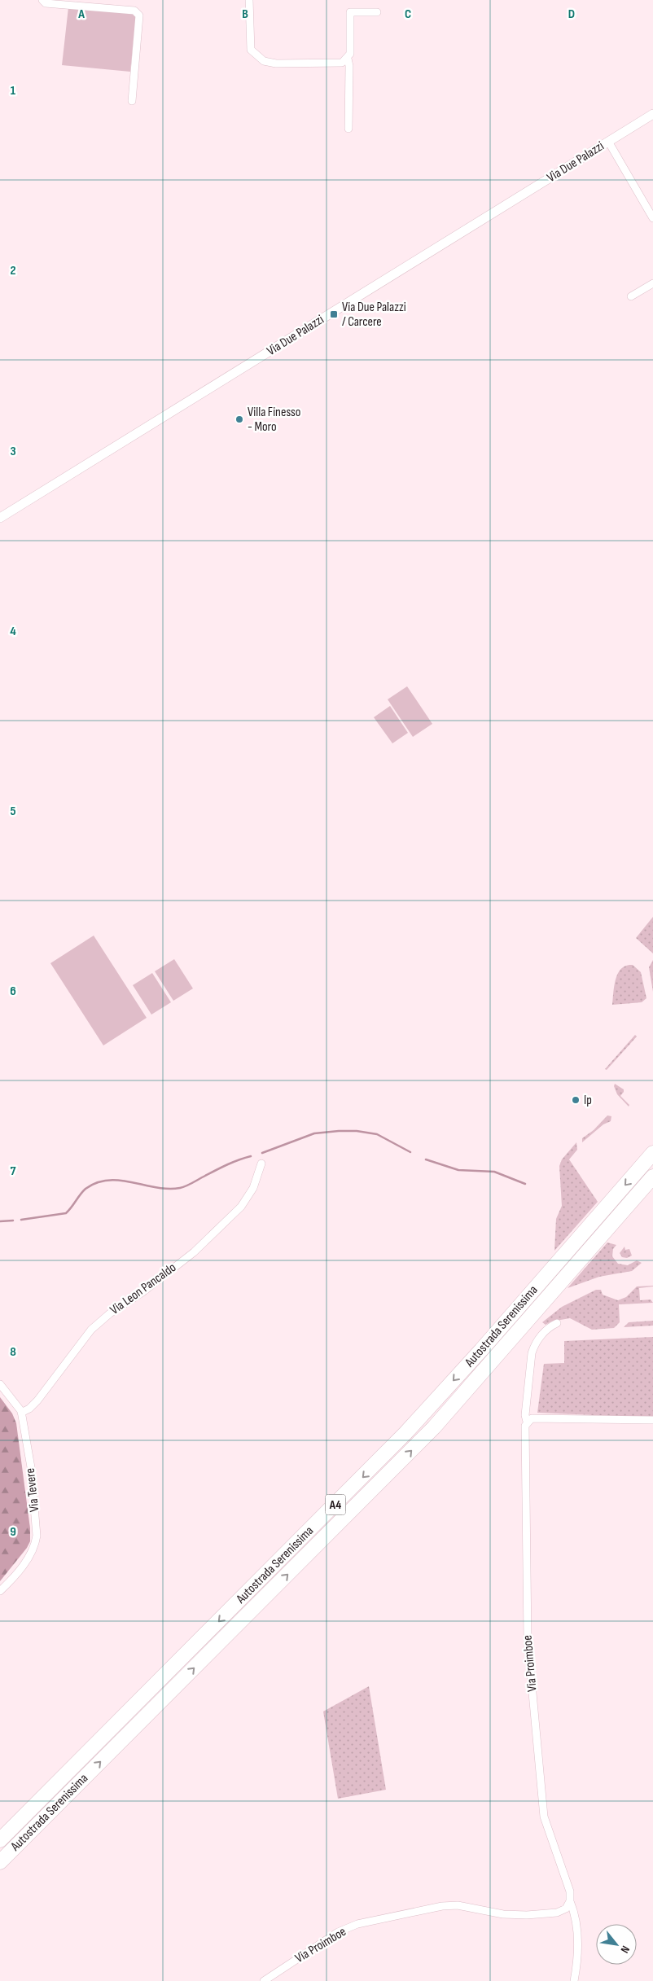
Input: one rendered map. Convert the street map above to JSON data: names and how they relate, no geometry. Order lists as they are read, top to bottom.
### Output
{
  "streets": {
    "highway": ["Autostrada Serenissima", "A4"],
    "street": [
      "Via Due Palazzi",
      "Via Leon Pancaldo",
      "Via Tevere",
      "Via Proimboe"
    ]
  },
  "crossings": [
    ["Via Leon Pancaldo", "Via Tevere"]
  ],
  "places": {
    "transit": ["Via Due Palazzi / Carcere"],
    "other": ["Villa Finesso - Moro", "Ip"]
  },
  "north": "bottom right",
  "grid": {
    "columns": [
      "A",
      "B",
      "C",
      "D"
    ],
    "rows": [
      "1",
      "2",
      "3",
      "4",
      "5",
      "6",
      "7",
      "8",
      "9"
    ]
  }
}
